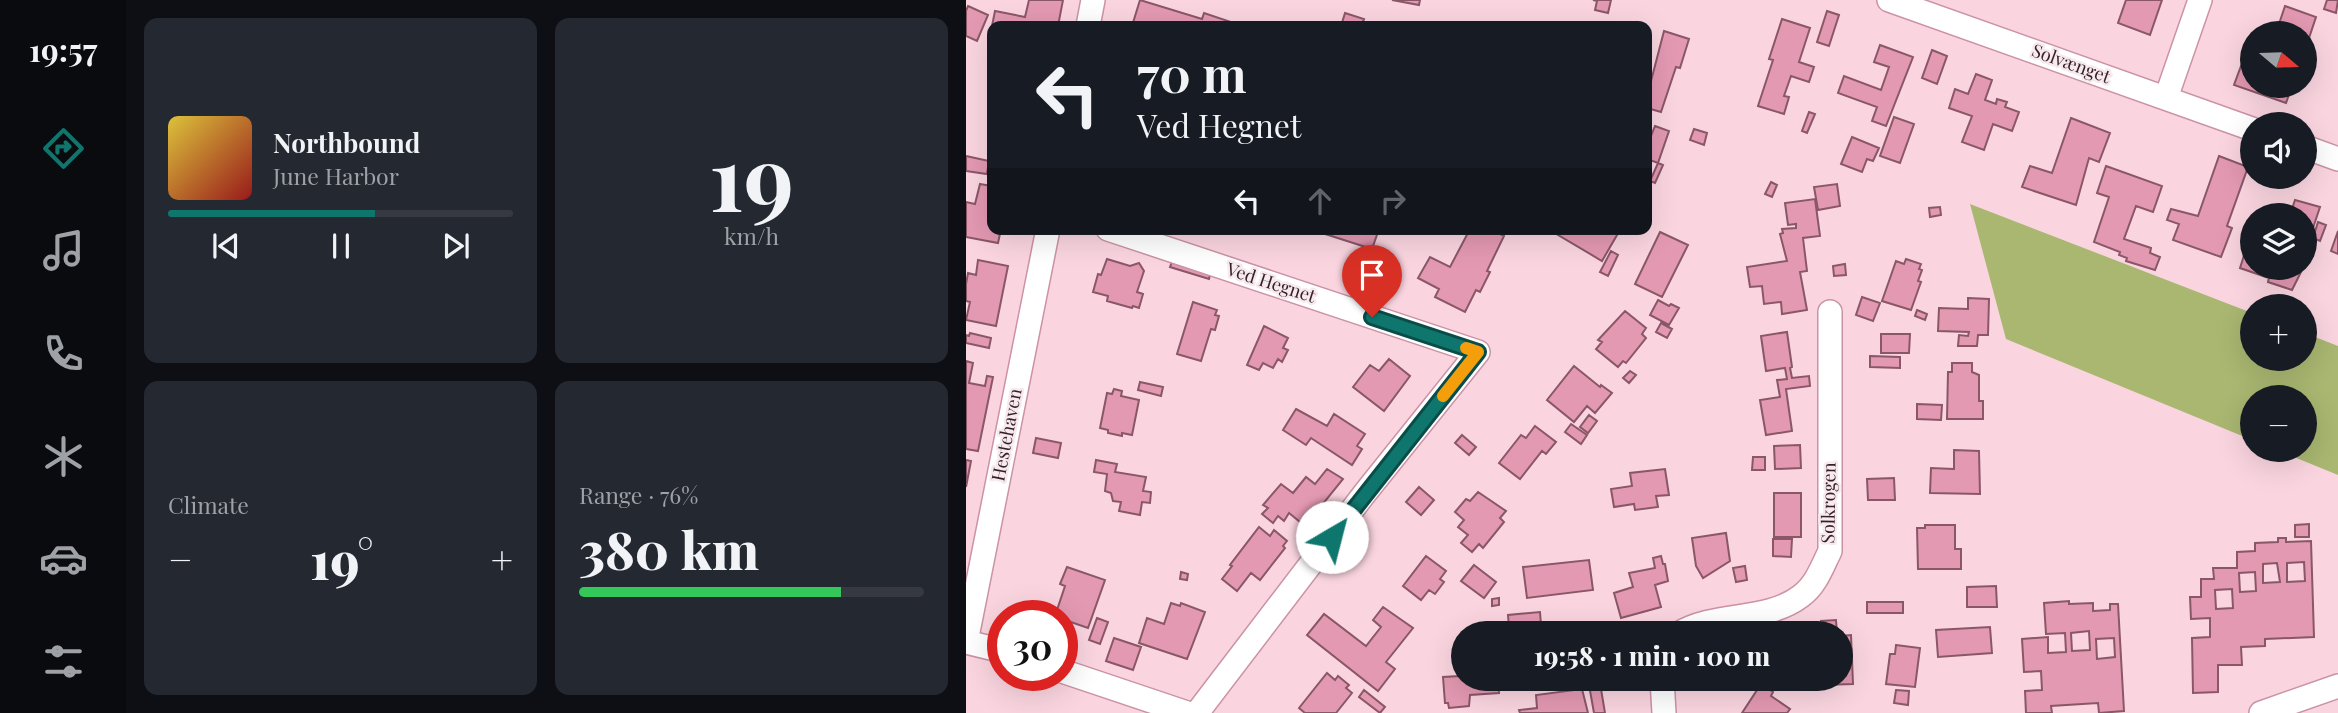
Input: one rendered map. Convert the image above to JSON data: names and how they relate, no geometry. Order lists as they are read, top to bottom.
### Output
{
  "streets": {
    "street": [
      "Solvænget",
      "Ved Hegnet",
      "Hestehaven",
      "Solkrogen"
    ]
  },
  "north": "right",
  "page": {
    "tabs": "19:57",
    "tile": [
      ["19", "km/h"],
      "Climate",
      ["Range · 76%", "380 km"]
    ],
    "map_buttons": ["+", "−"],
    "turn": ["70 m", "Ved Hegnet"],
    "song": ["Northbound", "June Harbor"],
    "heat": ["−", "19°", "+"],
    "limit": "30",
    "trip": "19:58 · 1 min · 100 m"
  }
}
